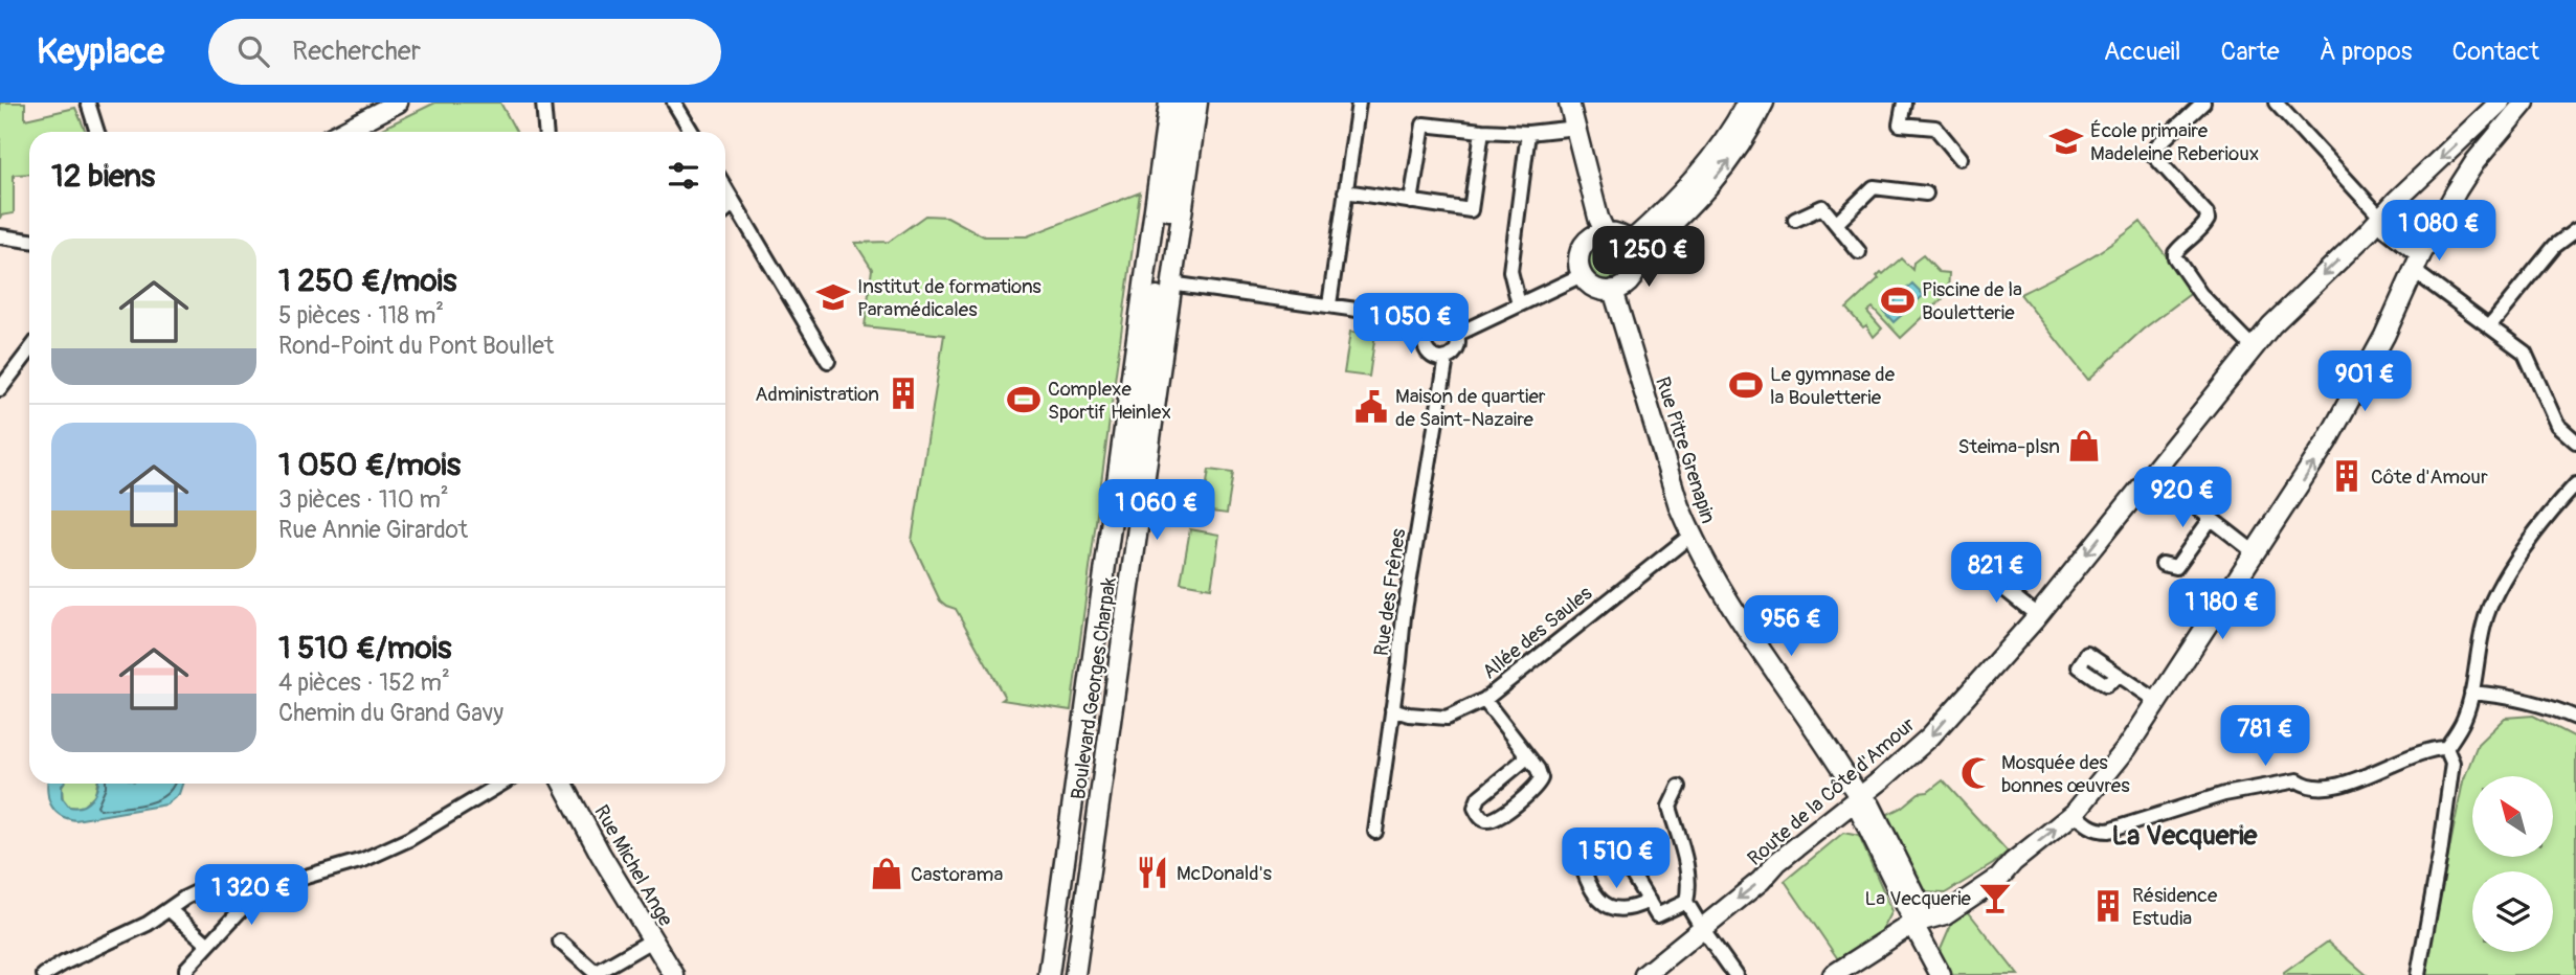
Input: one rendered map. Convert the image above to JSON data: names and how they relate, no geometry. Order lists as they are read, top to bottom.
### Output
{
  "streets": {
    "main road": [
      "Rue Pitre Grenapin",
      "Boulevard Georges Charpak",
      "Route de la Côte d'Amour",
      "Rue Michel Ange"
    ],
    "street": ["Rue des Frênes", "Allée des Saules"]
  },
  "crossings": [
    ["Rue Pitre Grenapin", "Allée des Saules"],
    ["Rue Pitre Grenapin", "Route de la Côte d'Amour"],
    ["Rue des Frênes", "Allée des Saules"]
  ],
  "districts": ["La Vecquerie"],
  "places": {
    "school or university": ["École primaire Madeleine Reberioux", "Institut de formations Paramédicales"],
    "sports": ["Piscine de la Bouletterie", "Le gymnase de la Bouletterie", "Complexe Sportif Heinlex"],
    "building": ["Administration", "Côte d'Amour", "Résidence Estudia"],
    "public building": ["Maison de quartier de Saint-Nazaire"],
    "shop": ["Steima-plsn", "Castorama"],
    "mosque": ["Mosquée des bonnes œuvres"],
    "restaurant": ["McDonald's"],
    "bar": ["La Vecquerie"]
  },
  "north": "top left",
  "page": {
    "header": "Keyplace",
    "search": "Rechercher",
    "nav": [
      "Accueil",
      "Carte",
      "À propos",
      "Contact"
    ],
    "heading": "12 biens",
    "price": [
      "1 080 €",
      "1 250 €",
      "1 050 €",
      "901 €",
      "920 €",
      "1 060 €",
      "821 €",
      "1 180 €",
      "956 €",
      "781 €",
      "1 510 €",
      "1 320 €"
    ],
    "list": [
      {
        "name": "1 250 €/mois",
        "note": "5 pièces · 118 m² · Rond-Point du Pont Boullet"
      },
      {
        "name": "1 050 €/mois",
        "note": "3 pièces · 110 m² · Rue Annie Girardot"
      },
      {
        "name": "1 510 €/mois",
        "note": "4 pièces · 152 m² · Chemin du Grand Gavy"
      }
    ]
  }
}
